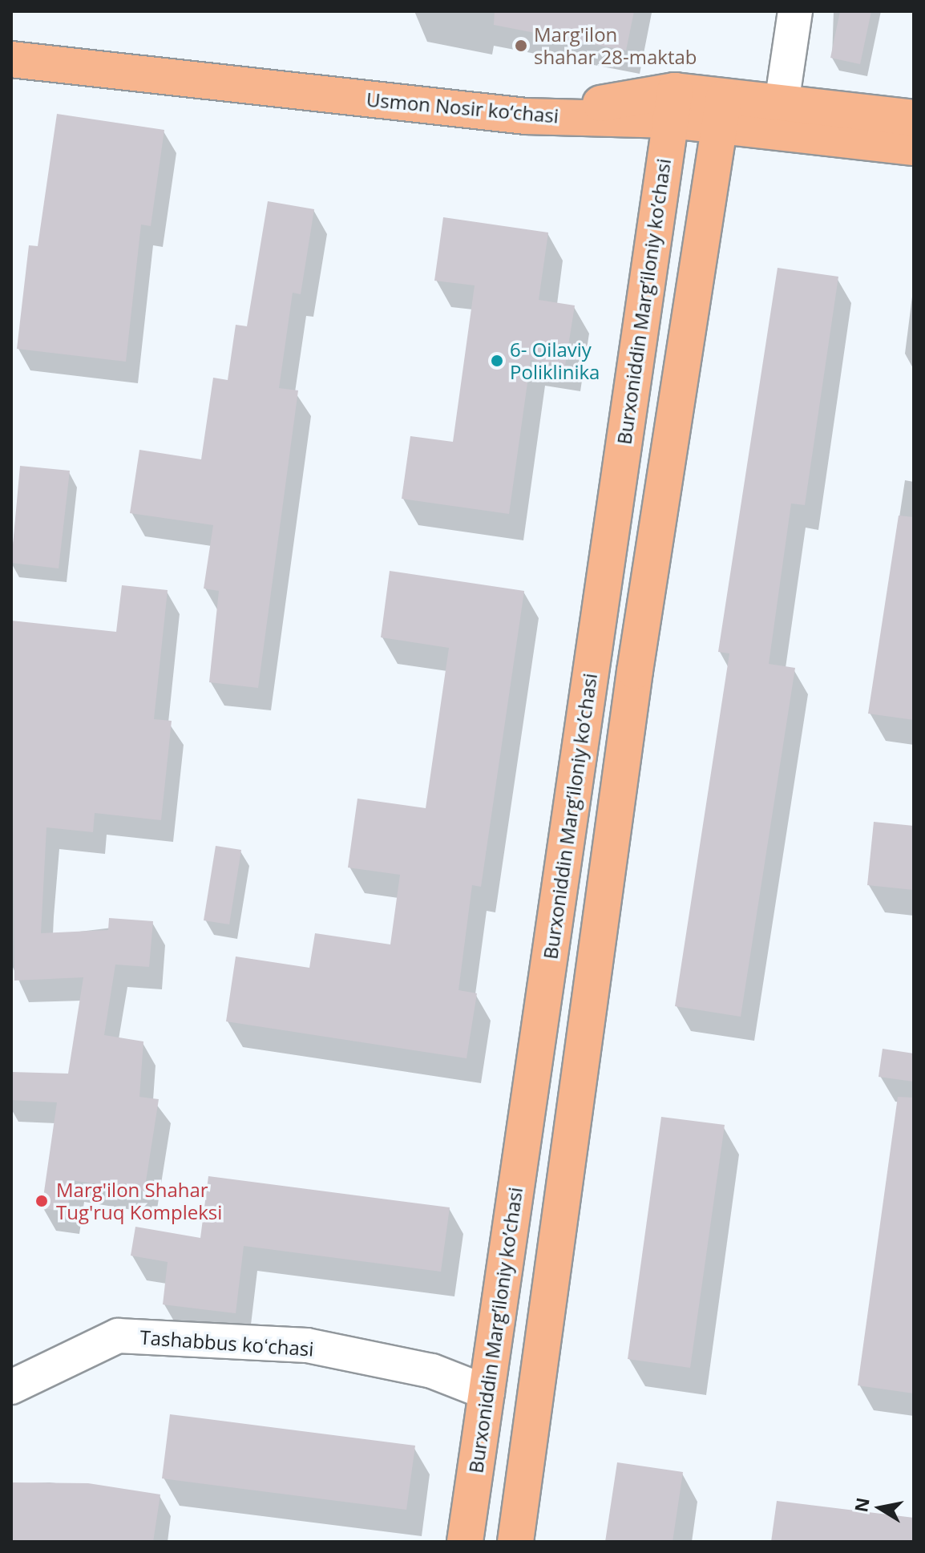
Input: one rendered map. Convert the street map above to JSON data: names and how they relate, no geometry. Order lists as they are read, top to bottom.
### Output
{
  "streets": {
    "main road": ["Usmon Nosir ko‘chasi", "Burxoniddin Marg’iloniy ko’chasi"],
    "street": ["Tashabbus koʻchasi"]
  },
  "crossings": [
    ["Usmon Nosir ko‘chasi", "Burxoniddin Marg’iloniy ko’chasi"],
    ["Burxoniddin Marg’iloniy ko’chasi", "Tashabbus koʻchasi"]
  ],
  "places": ["Marg'ilon shahar 28-maktab", "6- Oilaviy Poliklinika", "Marg'ilon Shahar Tug'ruq Kompleksi"],
  "north": "left"
}
